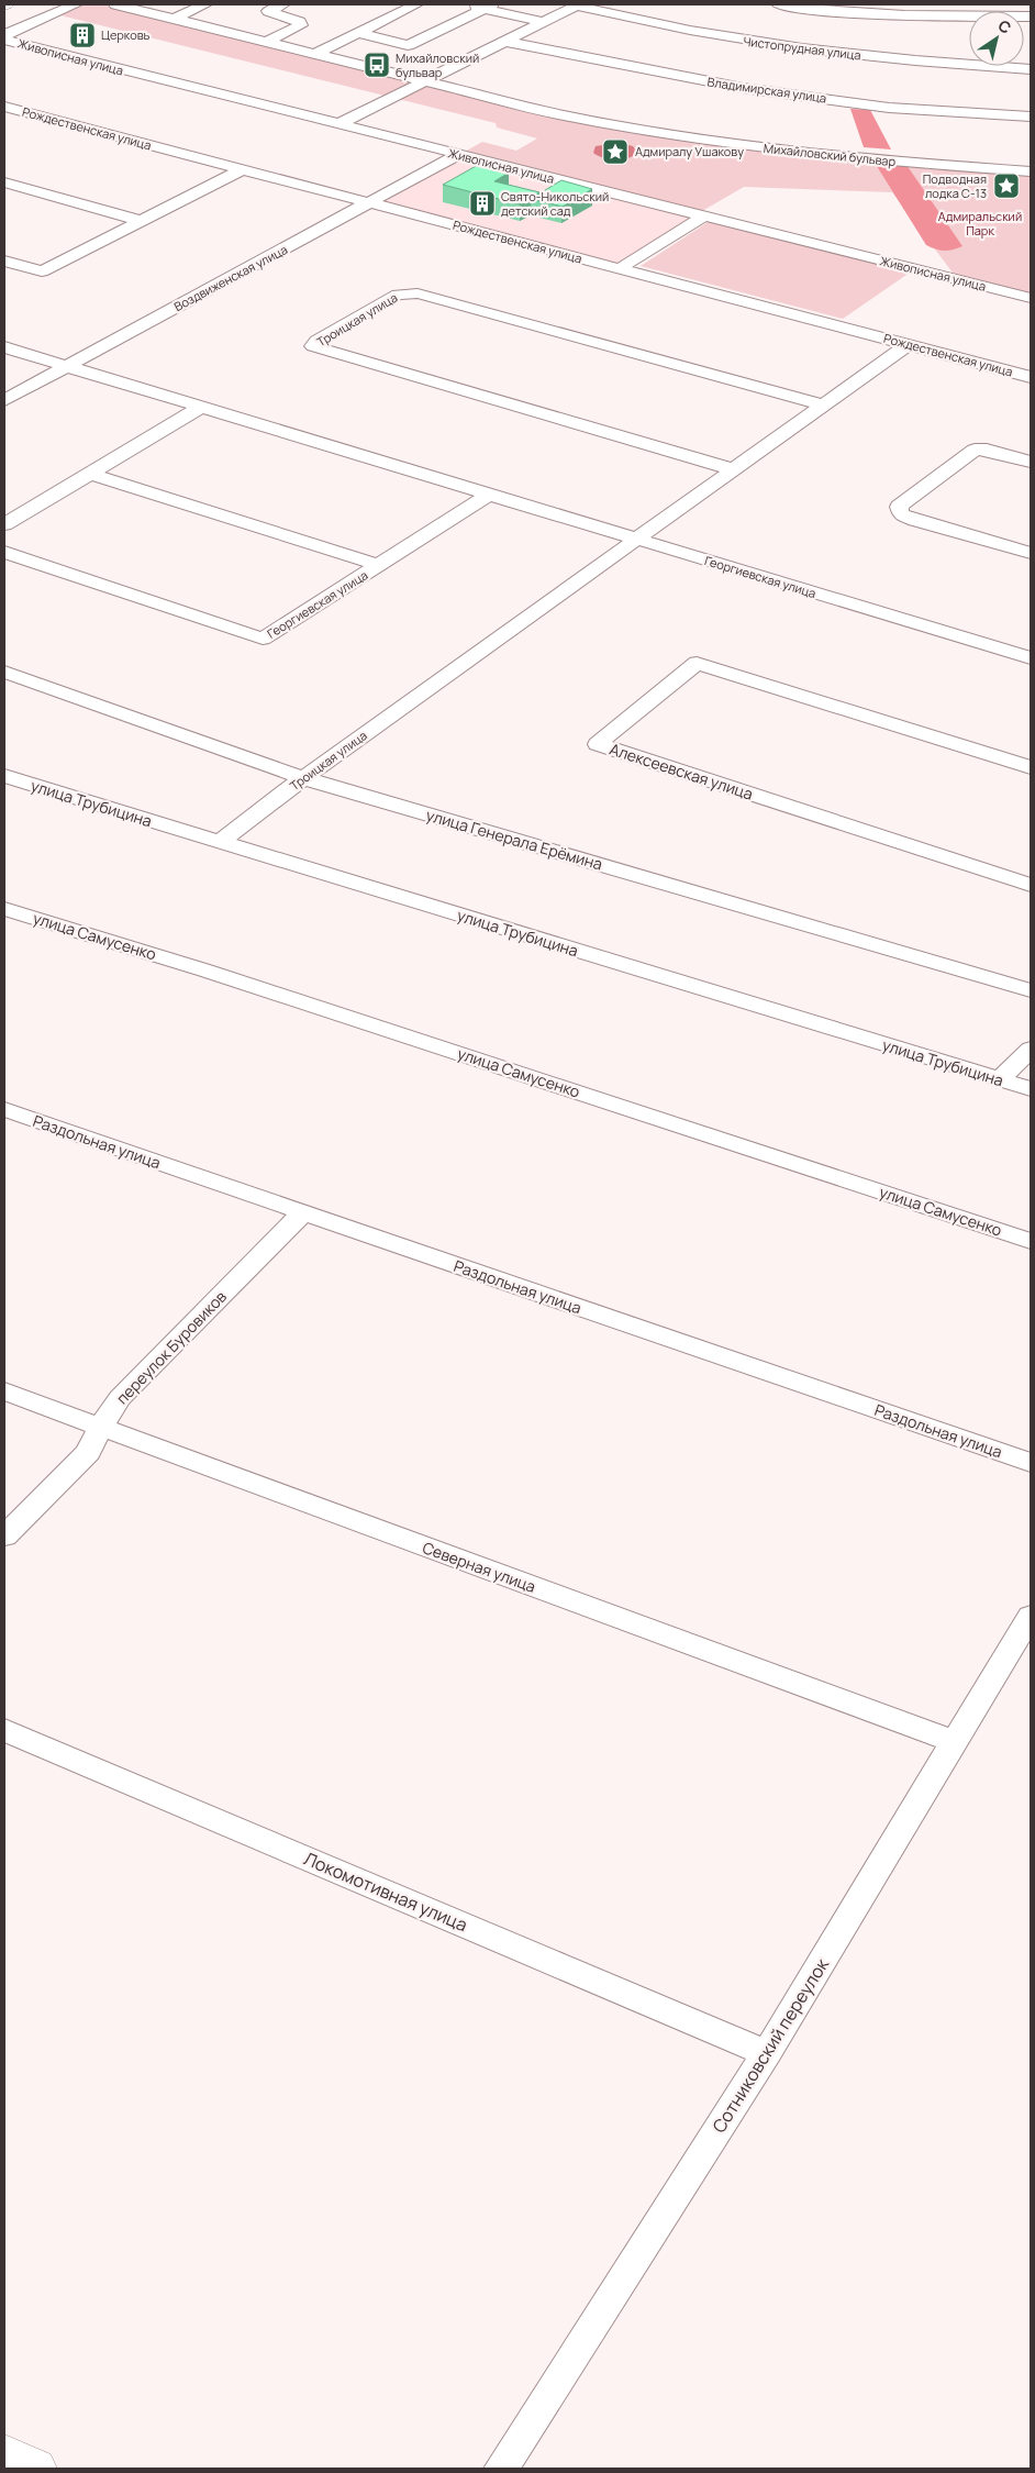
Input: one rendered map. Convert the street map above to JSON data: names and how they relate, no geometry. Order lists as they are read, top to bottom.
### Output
{
  "streets": {
    "street": [
      "Чистопрудная улица",
      "Живописная улица",
      "Владимирская улица",
      "Рождественская улица",
      "Михайловский бульвар",
      "Воздвиженская улица",
      "Троицкая улица",
      "Георгиевская улица",
      "Алексеевская улица",
      "улица Трубицина",
      "улица Генерала Ерёмина",
      "улица Самусенко",
      "Раздольная улица",
      "переулок Буровиков",
      "Северная улица",
      "Локомотивная улица",
      "Сотниковский переулок"
    ]
  },
  "crossings": [
    ["Живописная улица", "Воздвиженская улица"],
    ["Рождественская улица", "Воздвиженская улица"],
    ["Рождественская улица", "Троицкая улица"],
    ["Воздвиженская улица", "Георгиевская улица"],
    ["Троицкая улица", "Георгиевская улица"],
    ["Троицкая улица", "улица Трубицина"],
    ["Троицкая улица", "улица Генерала Ерёмина"],
    ["Раздольная улица", "переулок Буровиков"],
    ["переулок Буровиков", "Северная улица"],
    ["Северная улица", "Сотниковский переулок"],
    ["Локомотивная улица", "Сотниковский переулок"]
  ],
  "parks": ["Адмиральский Парк"],
  "places": {
    "building": ["Церковь", "Свято-Никольский детский сад"],
    "bus stop": ["Михайловский бульвар"],
    "place": ["Адмиралу Ушакову", "Подводная лодка С-13"]
  },
  "north": "top right"
}
